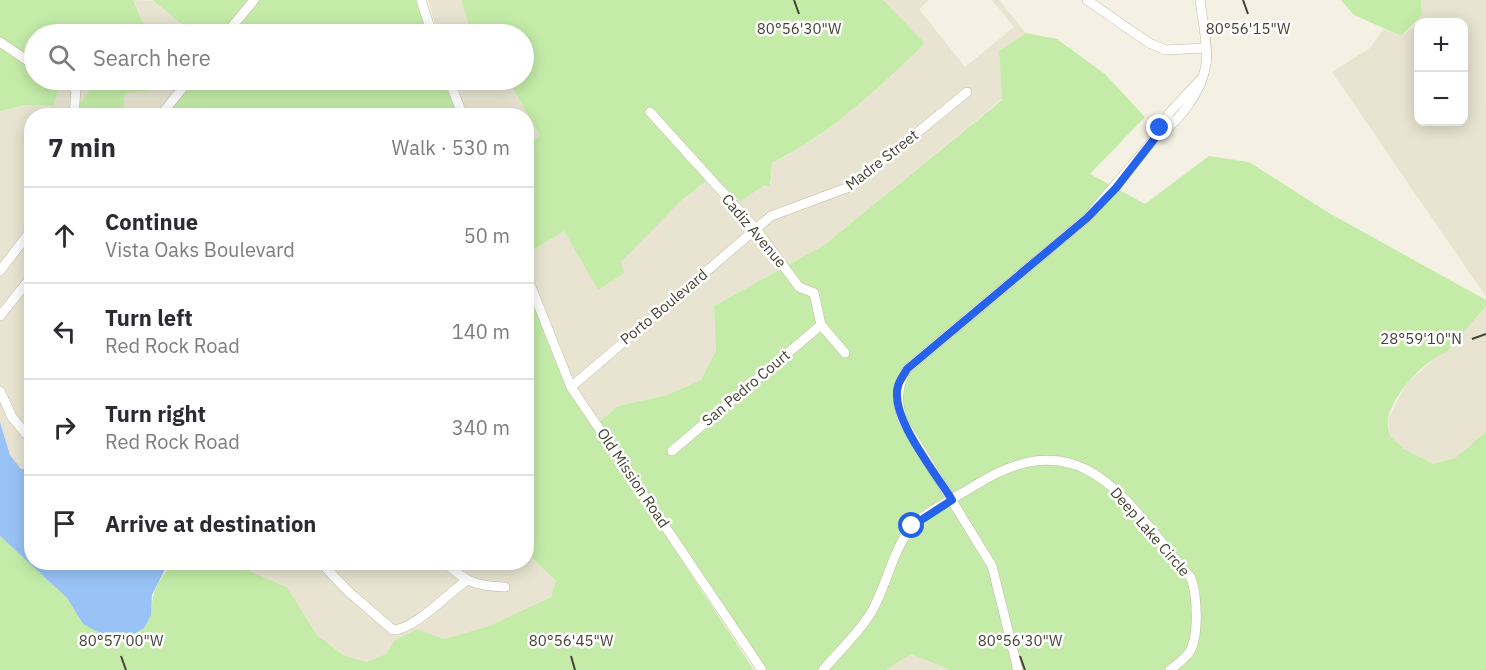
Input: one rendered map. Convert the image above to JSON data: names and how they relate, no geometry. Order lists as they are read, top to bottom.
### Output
{
  "streets": {
    "street": [
      "Madre Street",
      "Cadiz Avenue",
      "Porto Boulevard",
      "San Pedro Court",
      "Old Mission Road",
      "Deep Lake Circle"
    ]
  },
  "crossings": [
    ["Madre Street", "Cadiz Avenue"],
    ["Madre Street", "Porto Boulevard"],
    ["Cadiz Avenue", "Porto Boulevard"],
    ["Cadiz Avenue", "San Pedro Court"],
    ["Porto Boulevard", "Old Mission Road"]
  ],
  "page": {
    "map_buttons": ["+", "−"],
    "search": "Search here",
    "heading": ["7 min", "Walk · 530 m"],
    "list": [
      ["Continue", "Vista Oaks Boulevard", "50 m"],
      ["Turn left", "Red Rock Road", "140 m"],
      ["Turn right", "Red Rock Road", "340 m"],
      "Arrive at destination"
    ]
  },
  "coordinates": [
    "80°56'15\"W",
    "80°56'30\"W",
    "28°59'10\"N",
    "80°57'00\"W",
    "80°56'45\"W"
  ]
}
